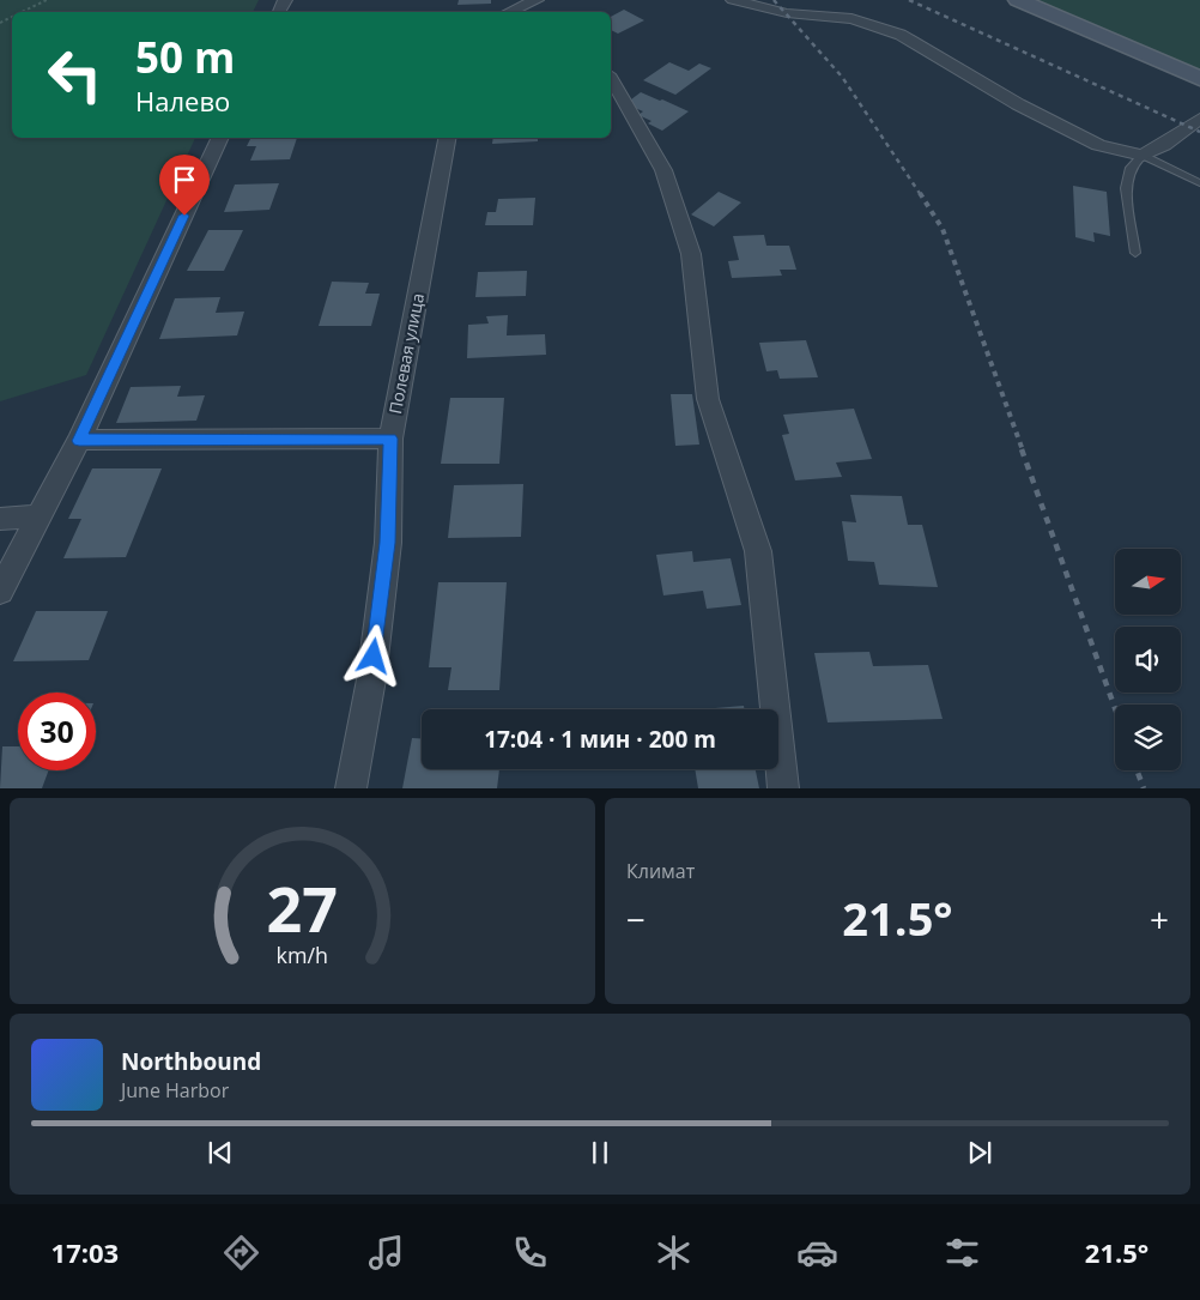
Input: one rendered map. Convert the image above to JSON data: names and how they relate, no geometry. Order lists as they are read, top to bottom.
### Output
{
  "streets": {
    "street": ["Полевая улица"]
  },
  "north": "right",
  "page": {
    "turn": ["50 m", "Налево"],
    "limit": "30",
    "trip": "17:04 · 1 мин · 200 m",
    "tile": "Климат",
    "heat": ["−", "21.5°", "+"],
    "song": ["Northbound", "June Harbor"],
    "tabs": ["17:03", "21.5°"],
    "gauge": ["27", "km/h"]
  }
}
